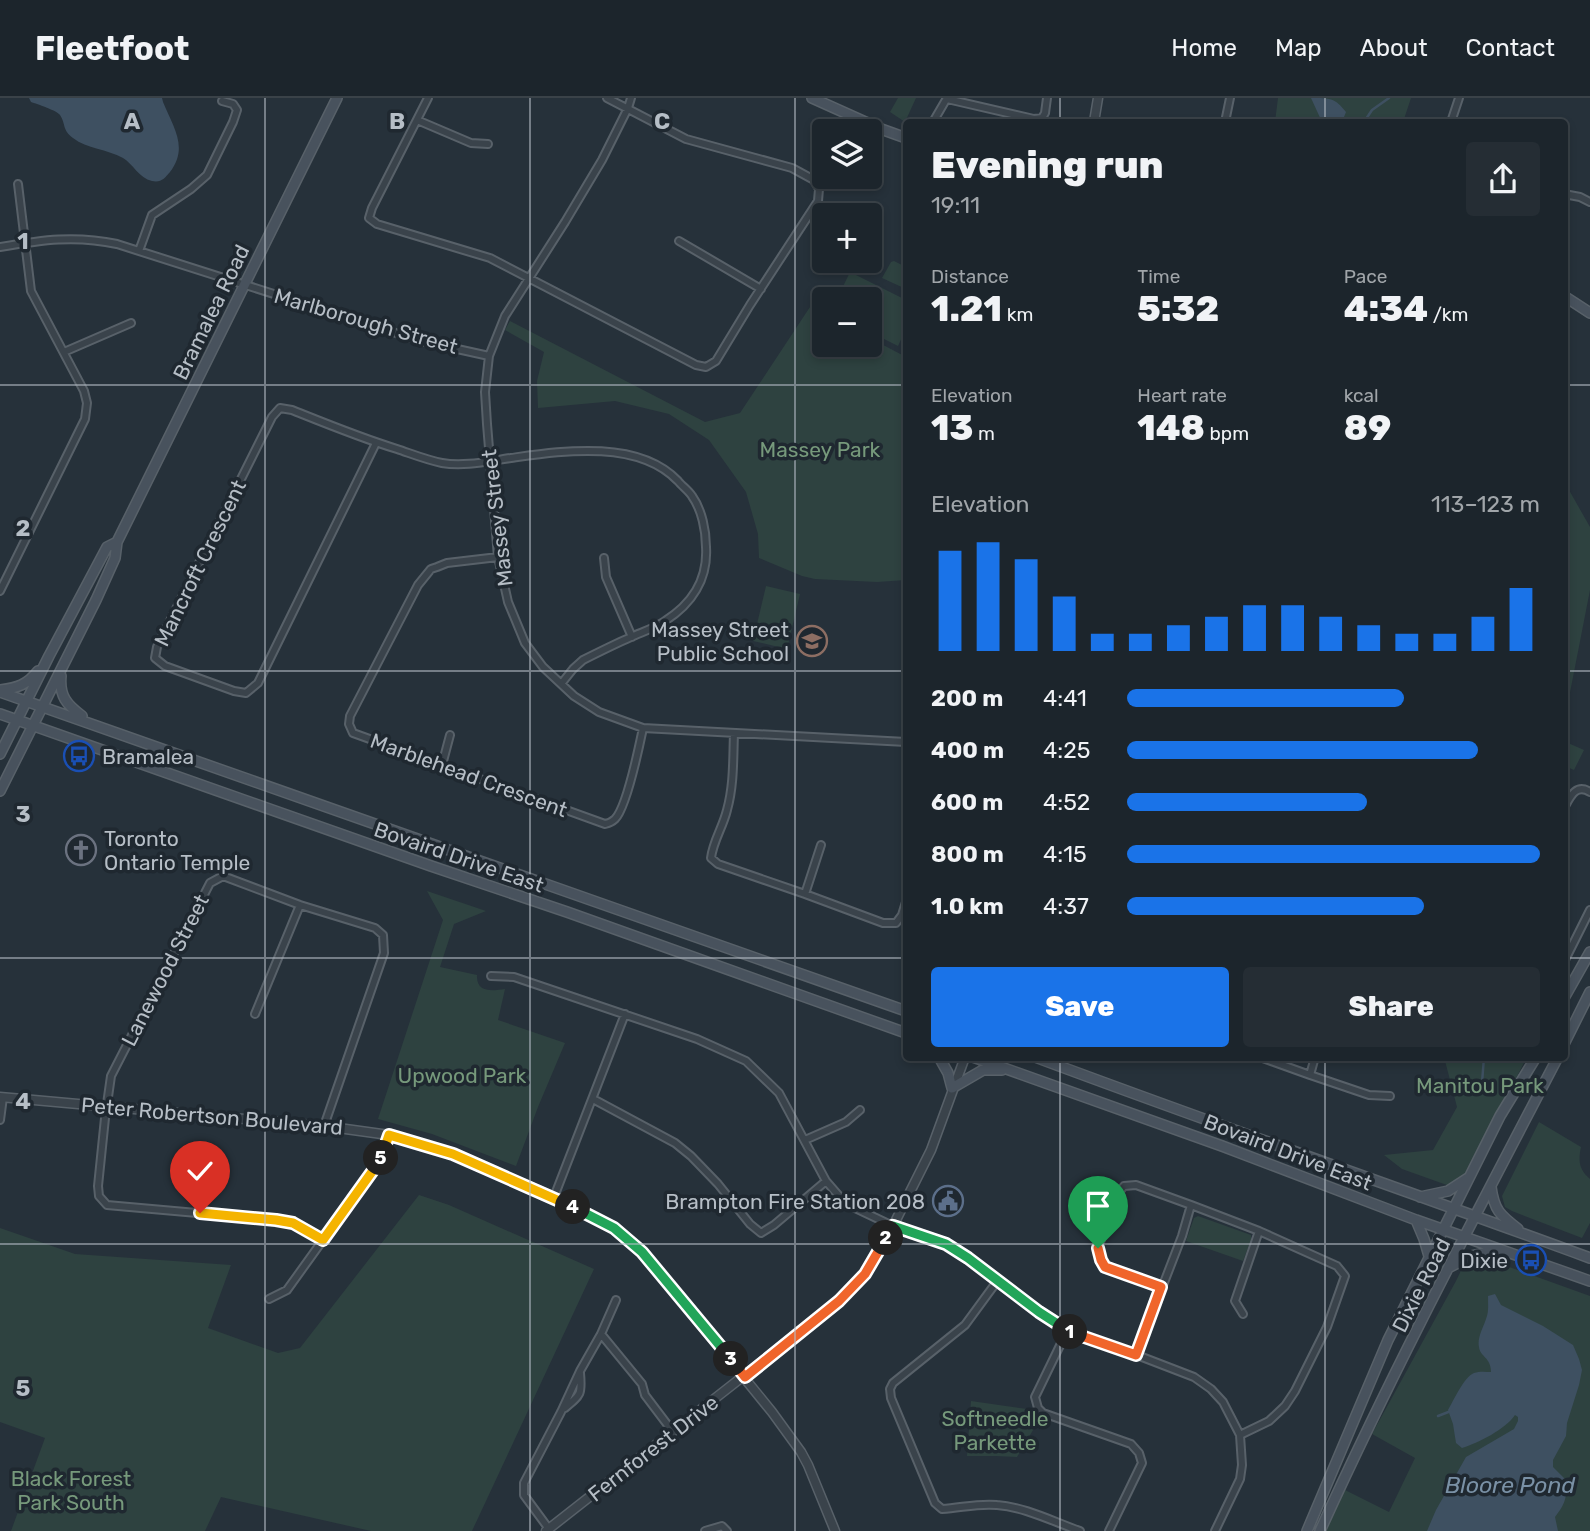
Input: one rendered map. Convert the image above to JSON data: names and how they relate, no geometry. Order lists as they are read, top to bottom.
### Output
{
  "streets": {
    "main road": ["Bramalea Road", "Bovaird Drive East", "Dixie Road"],
    "street": [
      "Marlborough Street",
      "Massey Street",
      "Mancroft Crescent",
      "Marblehead Crescent",
      "Lanewood Street",
      "Peter Robertson Boulevard",
      "Fernforest Drive"
    ]
  },
  "crossings": [
    ["Bramalea Road", "Marlborough Street"],
    ["Bramalea Road", "Bovaird Drive East"],
    ["Marlborough Street", "Massey Street"],
    ["Massey Street", "Mancroft Crescent"],
    ["Massey Street", "Marblehead Crescent"],
    ["Mancroft Crescent", "Marblehead Crescent"],
    ["Bovaird Drive East", "Dixie Road"],
    ["Lanewood Street", "Peter Robertson Boulevard"],
    ["Peter Robertson Boulevard", "Fernforest Drive"]
  ],
  "water": ["Bloore Pond"],
  "parks": [
    "Massey Park",
    "Upwood Park",
    "Manitou Park",
    "Softneedle Parkette",
    "Black Forest Park South"
  ],
  "places": {
    "school or university": ["Massey Street Public School"],
    "bus stop": ["Bramalea", "Dixie"],
    "church": ["Toronto Ontario Temple"],
    "public building": ["Brampton Fire Station 208"]
  },
  "page": {
    "header": "Fleetfoot",
    "nav": [
      "Home",
      "Map",
      "About",
      "Contact"
    ],
    "map_buttons": ["+", "−"],
    "heading": ["Evening run", "19:11"],
    "stats": [
      ["Distance", "1.21 km"],
      ["Time", "5:32"],
      ["Pace", "4:34 /km"],
      ["Elevation", "13 m"],
      ["Heart rate", "148 bpm"],
      ["kcal", "89"]
    ],
    "chart": ["Elevation", "113–123 m"],
    "list": [
      {
        "name": "200 m",
        "note": "4:41"
      },
      {
        "name": "400 m",
        "note": "4:25"
      },
      {
        "name": "600 m",
        "note": "4:52"
      },
      {
        "name": "800 m",
        "note": "4:15"
      },
      {
        "name": "1.0 km",
        "note": "4:37"
      }
    ],
    "buttons": ["Save", "Share"],
    "pins": [
      "5",
      "4",
      "2",
      "1",
      "3"
    ]
  },
  "grid": {
    "columns": ["A", "B", "C"],
    "rows": [
      "1",
      "2",
      "3",
      "4",
      "5"
    ]
  }
}
